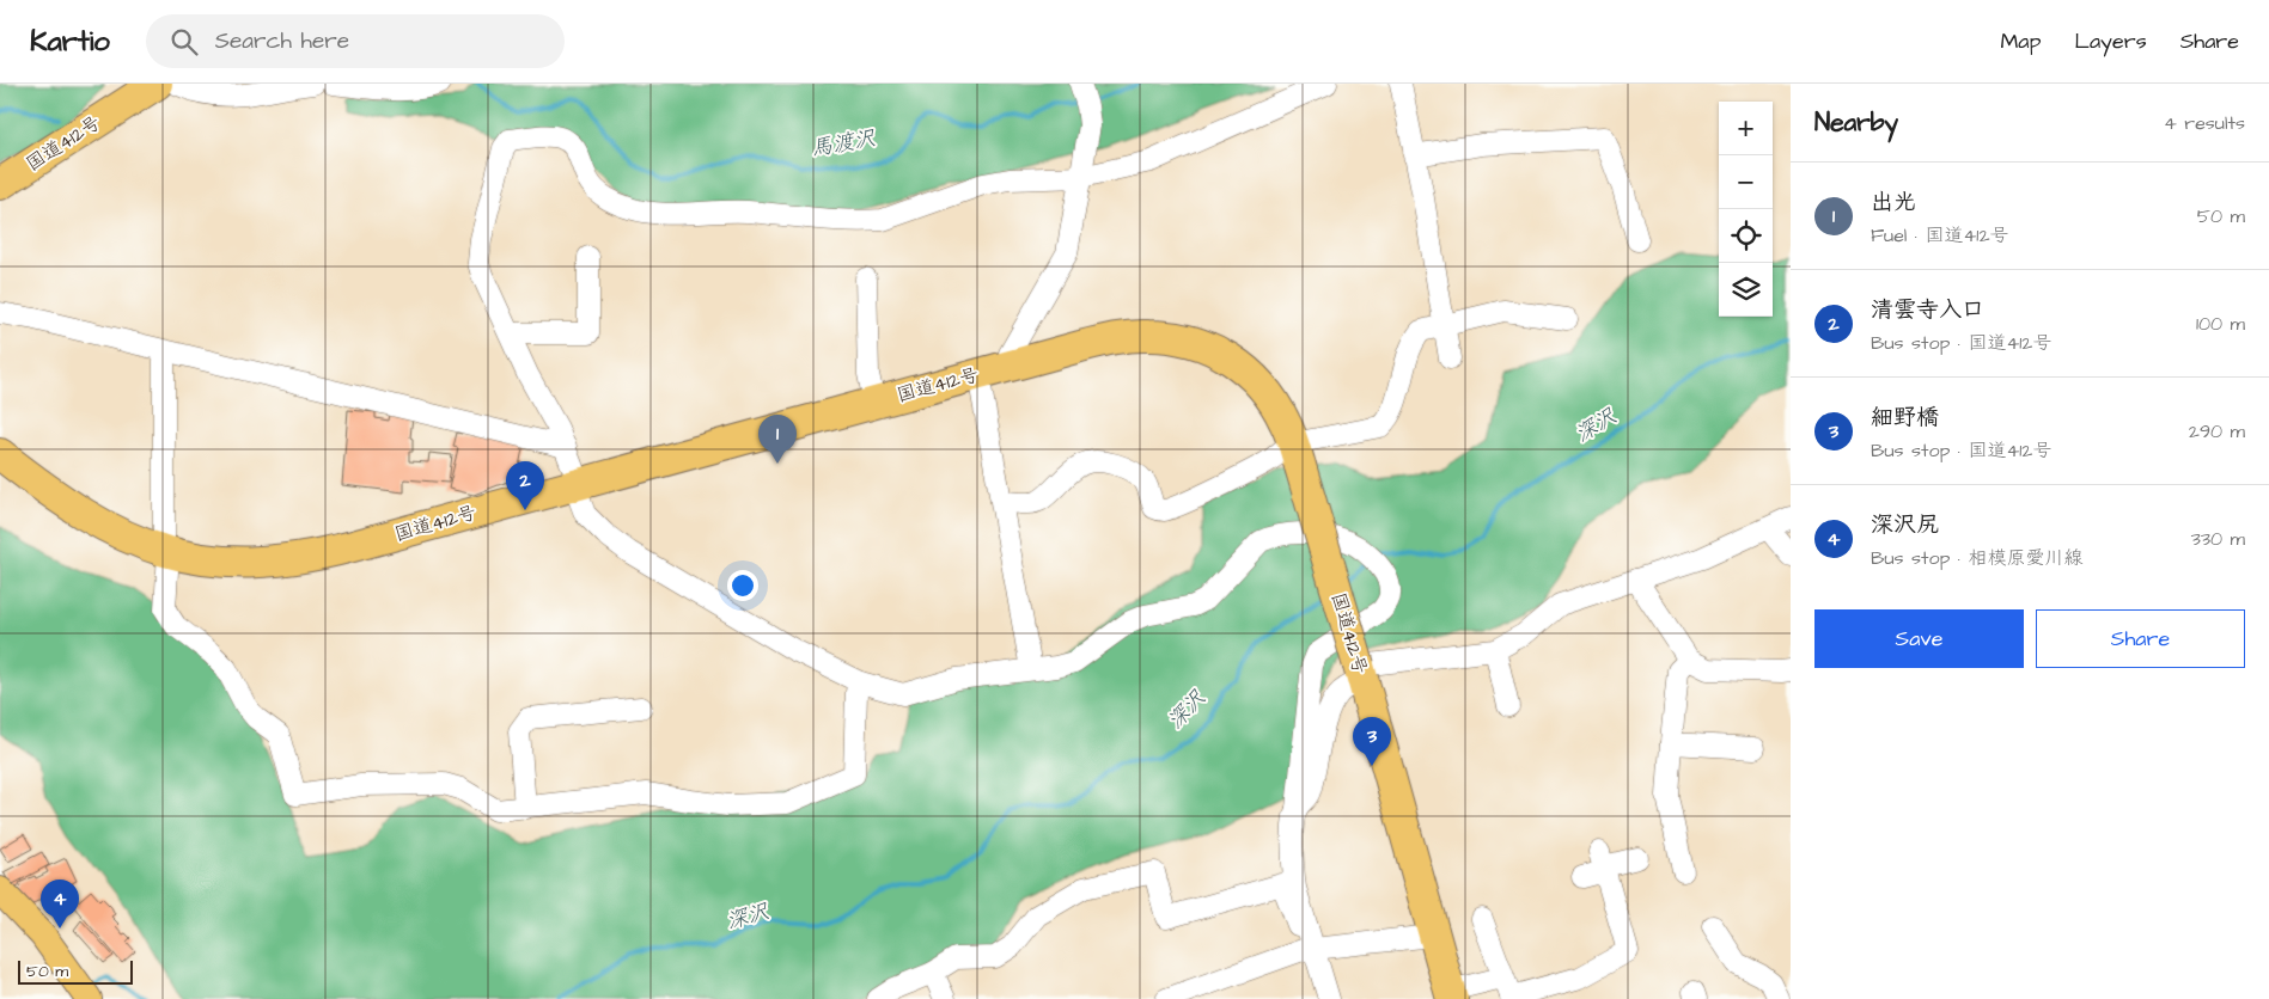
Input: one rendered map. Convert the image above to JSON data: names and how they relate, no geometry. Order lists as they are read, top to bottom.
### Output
{
  "streets": {
    "highway": ["国道412号"]
  },
  "water": ["馬渡沢", "深沢"],
  "scale_bar": "50 m",
  "page": {
    "header": "Kartio",
    "search": "Search here",
    "nav": ["Map", "Layers", "Share"],
    "heading": ["Nearby", "4 results"],
    "map_buttons": ["+", "−"],
    "list": [
      {
        "mark": "1",
        "name": "出光",
        "note": "Fuel · 国道412号",
        "value": "50 m"
      },
      {
        "mark": "2",
        "name": "清雲寺入口",
        "note": "Bus stop · 国道412号",
        "value": "100 m"
      },
      {
        "mark": "3",
        "name": "細野橋",
        "note": "Bus stop · 国道412号",
        "value": "290 m"
      },
      {
        "mark": "4",
        "name": "深沢尻",
        "note": "Bus stop · 相模原愛川線",
        "value": "330 m"
      }
    ],
    "pins": [
      "1",
      "2",
      "3",
      "4"
    ],
    "buttons": ["Save", "Share"],
    "scale": "50 m"
  }
}
